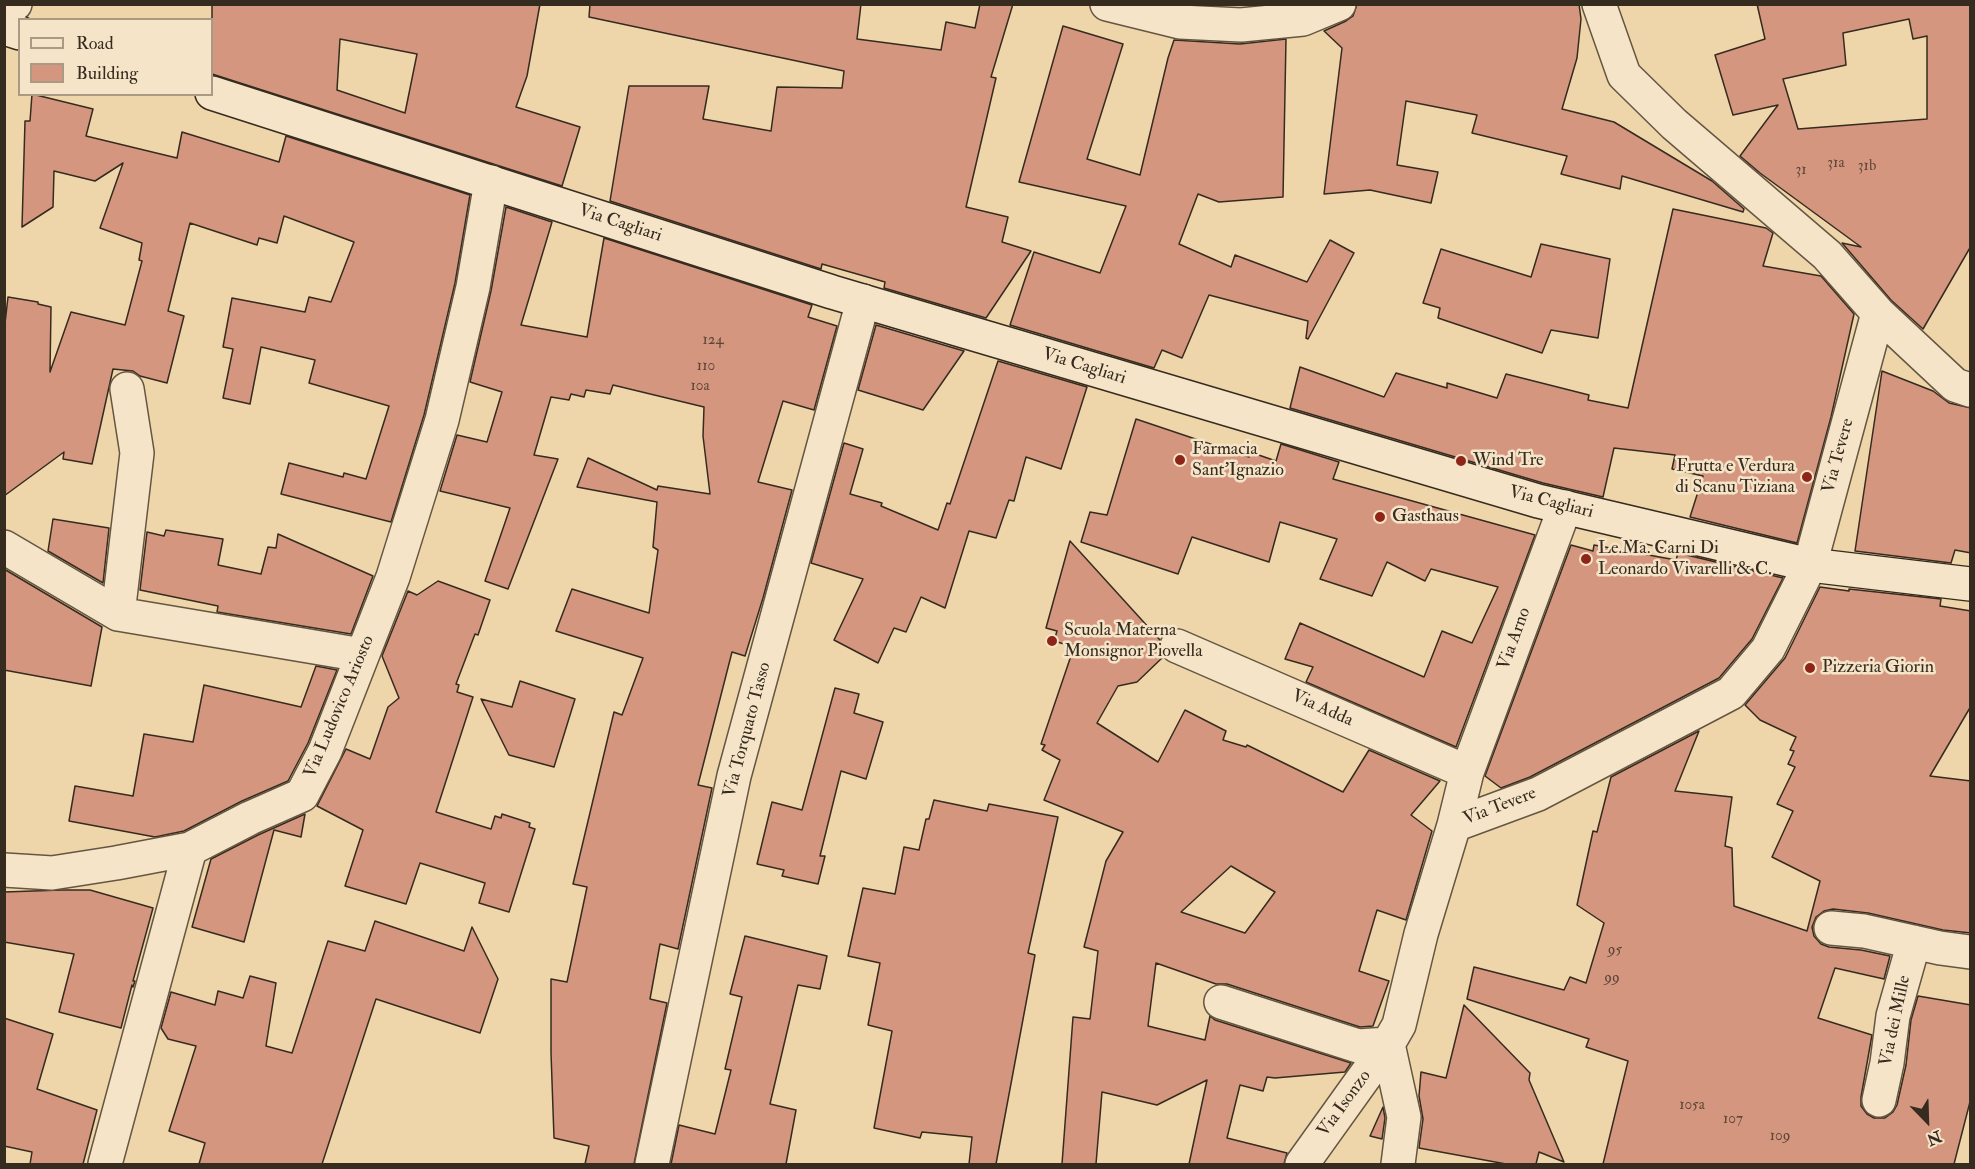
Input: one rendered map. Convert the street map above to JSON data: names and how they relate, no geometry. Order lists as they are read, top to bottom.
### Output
{
  "streets": {
    "street": [
      "Via Cagliari",
      "Via Tevere",
      "Via Arno",
      "Via Ludovico Ariosto",
      "Via Adda",
      "Via Torquato Tasso",
      "Via dei Mille",
      "Via Isonzo"
    ]
  },
  "crossings": [
    ["Via Cagliari", "Via Tevere"],
    ["Via Cagliari", "Via Arno"],
    ["Via Cagliari", "Via Ludovico Ariosto"],
    ["Via Cagliari", "Via Torquato Tasso"],
    ["Via Tevere", "Via Arno"],
    ["Via Tevere", "Via Adda"],
    ["Via Tevere", "Via Isonzo"],
    ["Via Arno", "Via Adda"]
  ],
  "places": [
    "Farmacia Sant'Ignazio",
    "Wind Tre",
    "Frutta e Verdura di Scanu Tiziana",
    "Gasthaus",
    "Le.Ma. Carni Di Leonardo Vivarelli & C.",
    "Scuola Materna Monsignor Piovella",
    "Pizzeria Giorin"
  ],
  "house_numbers": [
    "31a",
    "31b",
    "31",
    "124",
    "110",
    "10a",
    "95",
    "99",
    "105a",
    "107",
    "109"
  ],
  "legend": ["Road", "Building"],
  "north": "bottom right"
}
